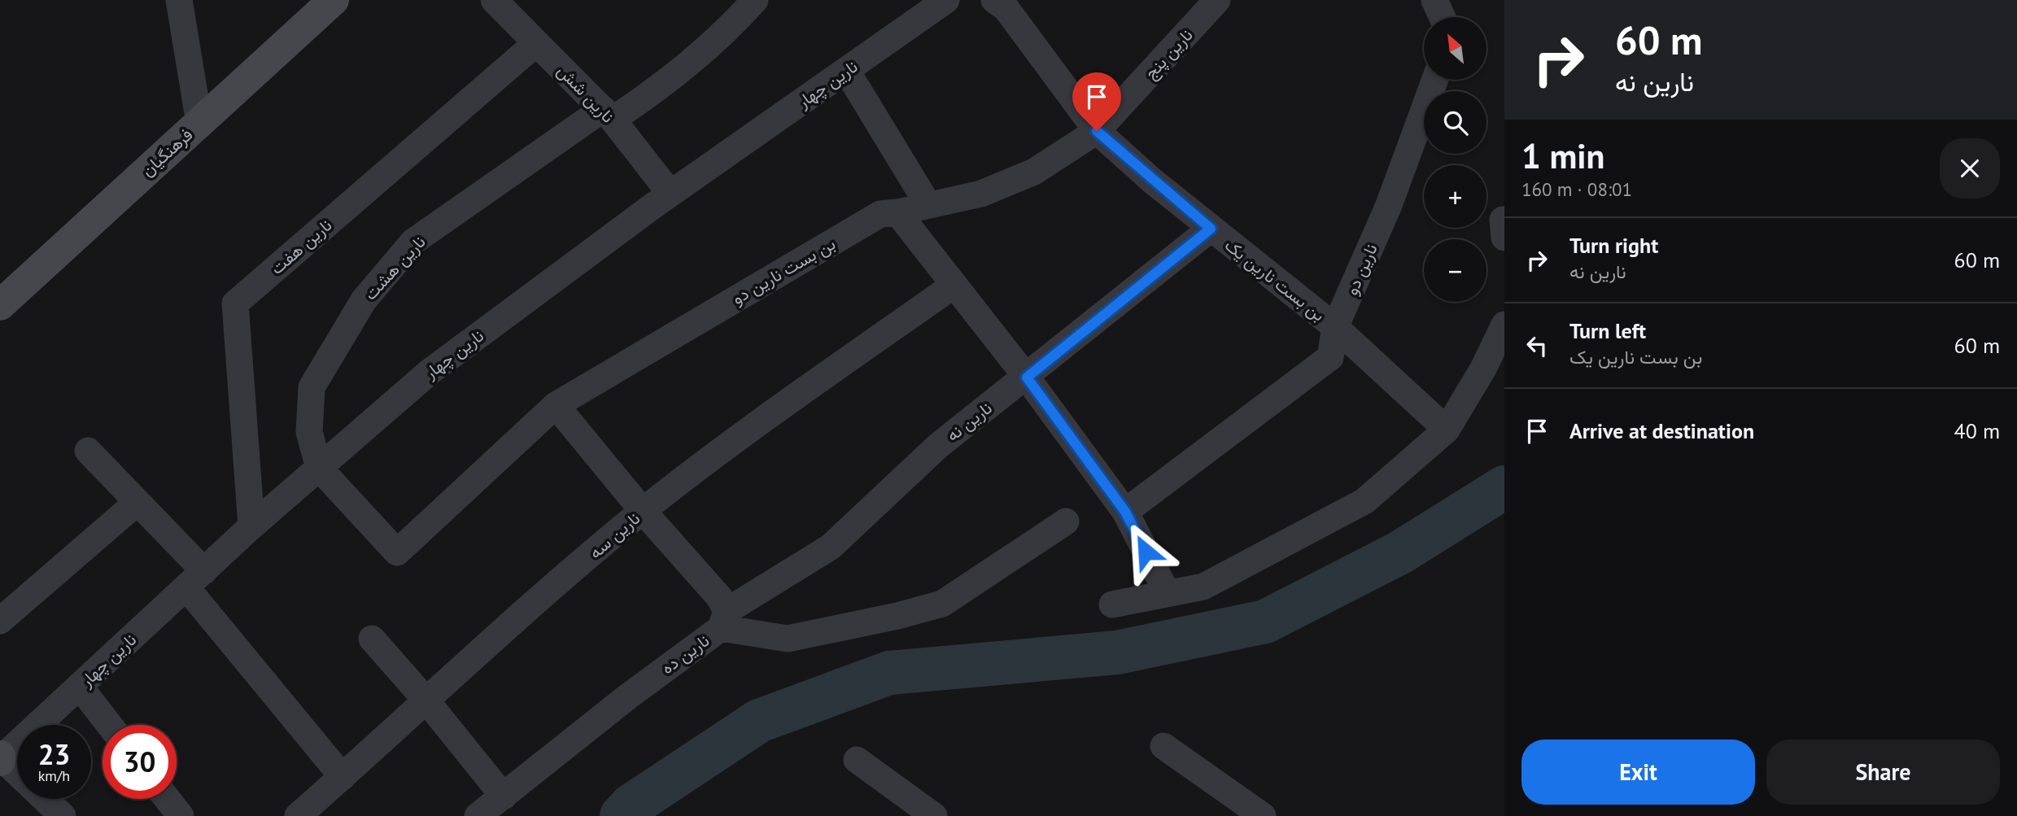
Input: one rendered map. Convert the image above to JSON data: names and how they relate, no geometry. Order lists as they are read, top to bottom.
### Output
{
  "streets": {
    "main road": ["فرهنگیان"],
    "street": [
      "نارین پنج",
      "نارین چهار",
      "نارین شش",
      "نارین هفت",
      "نارین هشت",
      "نارین دو",
      "بن بست نارین دو",
      "بن بست نارین یک",
      "نارین نه",
      "نارین سه",
      "نارین ده"
    ]
  },
  "crossings": [
    ["نارین پنج", "بن بست نارین دو"],
    ["نارین پنج", "بن بست نارین یک"],
    ["نارین چهار", "نارین شش"],
    ["نارین چهار", "نارین هفت"],
    ["نارین چهار", "نارین هشت"],
    ["نارین چهار", "بن بست نارین دو"],
    ["نارین شش", "نارین هفت"],
    ["نارین شش", "نارین هشت"],
    ["نارین هشت", "بن بست نارین دو"],
    ["نارین دو", "بن بست نارین یک"],
    ["بن بست نارین یک", "نارین نه"],
    ["نارین نه", "نارین ده"]
  ],
  "north": "top left",
  "page": {
    "turn": ["60 m", "نارین نه"],
    "map_buttons": ["+", "−"],
    "heading": ["1 min", "160 m · 08:01"],
    "list": [
      {
        "name": "Turn right",
        "note": "نارین نه",
        "value": "60 m"
      },
      {
        "name": "Turn left",
        "note": "بن بست نارین یک",
        "value": "60 m"
      },
      {
        "name": "Arrive at destination",
        "value": "40 m"
      }
    ],
    "speed": "23 km/h",
    "limit": "30",
    "buttons": ["Exit", "Share"]
  }
}
